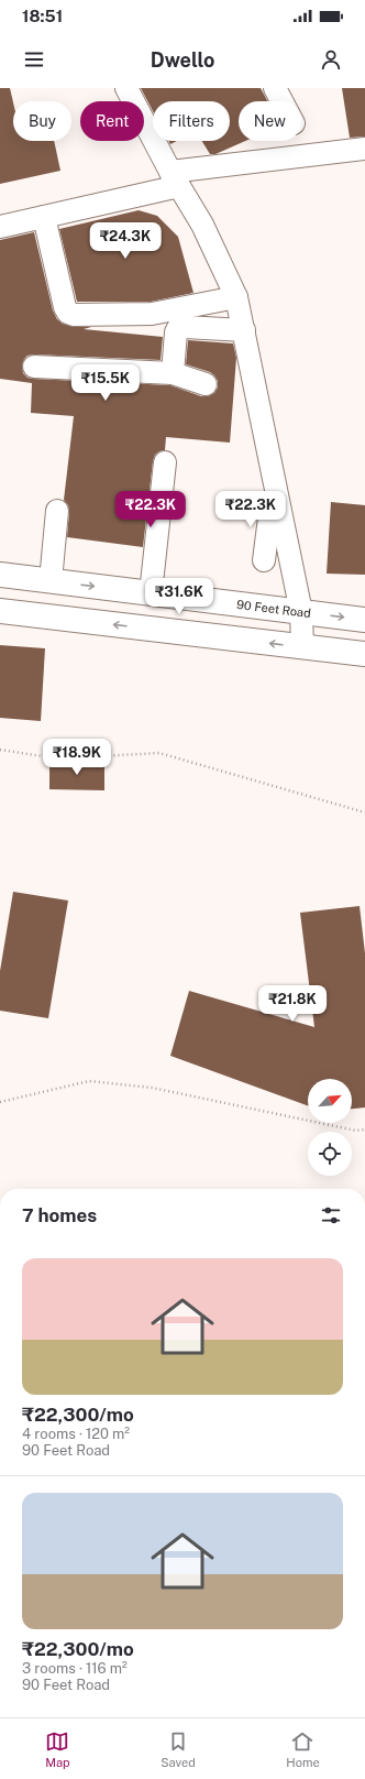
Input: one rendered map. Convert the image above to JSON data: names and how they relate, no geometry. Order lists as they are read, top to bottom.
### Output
{
  "streets": {
    "main road": ["90 Feet Road"]
  },
  "north": "top right",
  "page": {
    "status": "18:51",
    "header": "Dwello",
    "chip": [
      "Buy",
      "Rent",
      "Filters",
      "New"
    ],
    "price": [
      "₹24.3K",
      "₹15.5K",
      "₹22.3K",
      "₹22.3K",
      "₹31.6K",
      "₹18.9K",
      "₹21.8K"
    ],
    "heading": "7 homes",
    "list": [
      {
        "name": "₹22,300/mo",
        "note": "4 rooms · 120 m² · 90 Feet Road"
      },
      {
        "name": "₹22,300/mo",
        "note": "3 rooms · 116 m² · 90 Feet Road"
      }
    ],
    "tabs": ["Map", "Saved", "Home"]
  }
}
